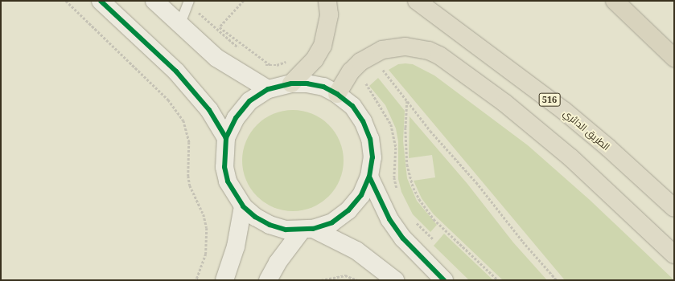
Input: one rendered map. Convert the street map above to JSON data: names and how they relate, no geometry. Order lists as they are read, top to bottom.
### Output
{
  "streets": {
    "highway": ["516", "الطريق الدائري"]
  }
}
